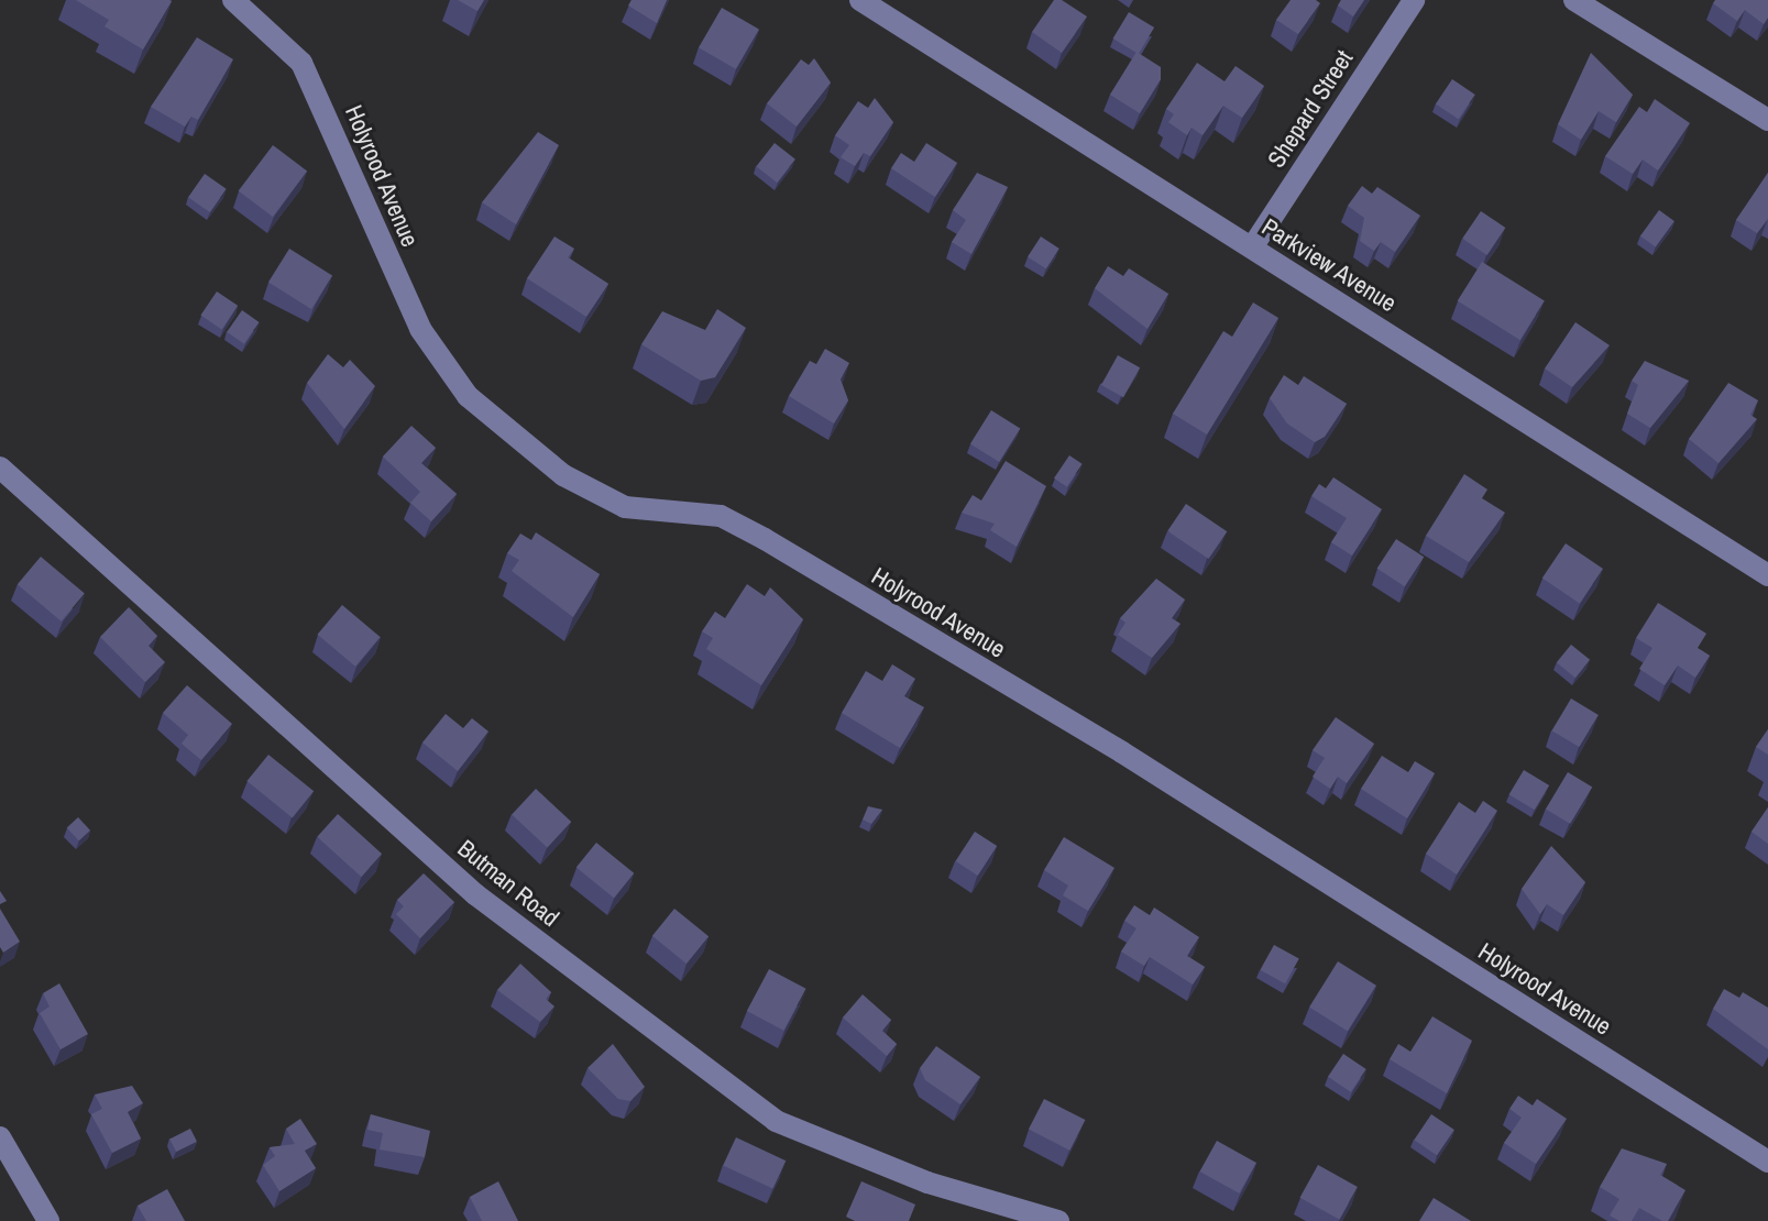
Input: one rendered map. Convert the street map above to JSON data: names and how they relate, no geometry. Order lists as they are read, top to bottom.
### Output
{
  "streets": {
    "street": [
      "Shepard Street",
      "Holyrood Avenue",
      "Parkview Avenue",
      "Butman Road"
    ]
  },
  "crossings": [
    ["Shepard Street", "Parkview Avenue"]
  ]
}
